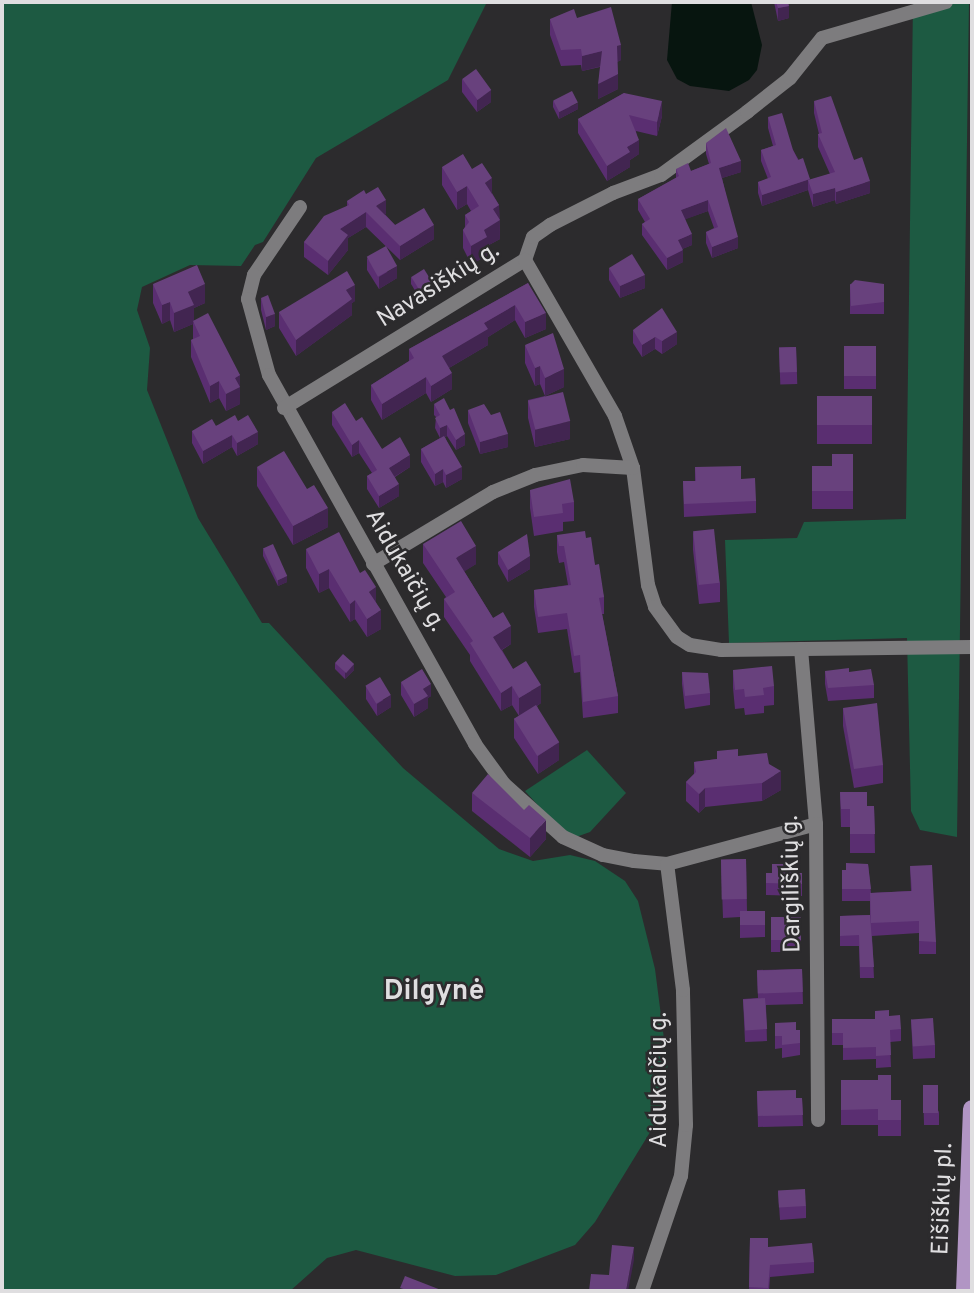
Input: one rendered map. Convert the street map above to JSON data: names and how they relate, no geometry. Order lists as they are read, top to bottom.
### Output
{
  "streets": {
    "main road": ["Eišiškių pl."],
    "street": ["Navasiškių g.", "Aidukaičių g.", "Dargiliškių g."]
  },
  "crossings": [
    ["Navasiškių g.", "Aidukaičių g."],
    ["Navasiškių g.", "Dargiliškių g."],
    ["Aidukaičių g.", "Dargiliškių g."]
  ],
  "districts": ["Dilgynė"]
}
